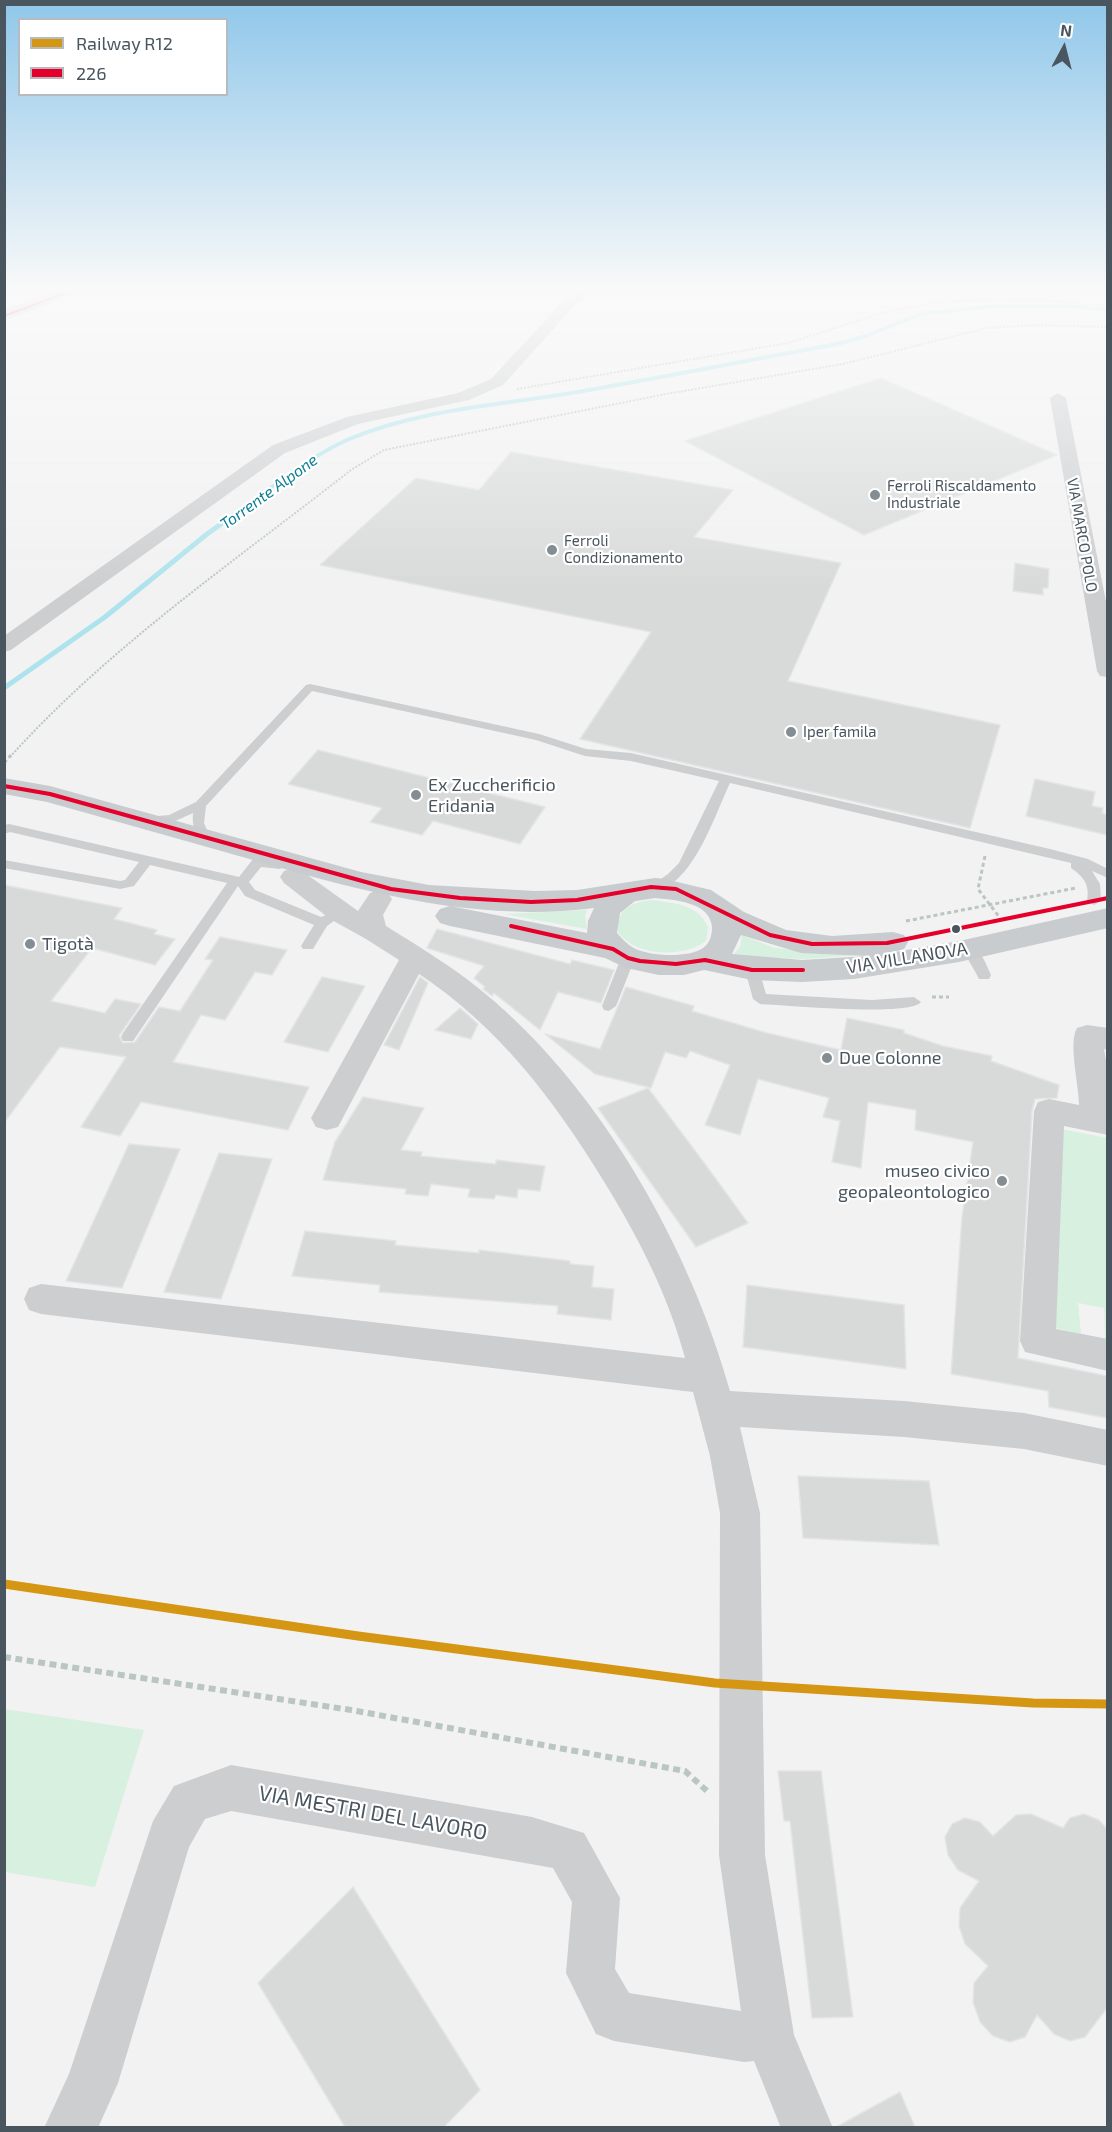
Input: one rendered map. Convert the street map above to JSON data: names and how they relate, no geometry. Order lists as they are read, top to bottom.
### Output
{
  "streets": {
    "main road": ["VIA VILLANOVA"],
    "street": ["VIA MARCO POLO", "VIA MESTRI DEL LAVORO"]
  },
  "water": ["Torrente Alpone"],
  "places": [
    "Ferroli Riscaldamento Industriale",
    "Ferroli Condizionamento",
    "Iper famila",
    "Ex Zuccherificio Eridania",
    "Tigotà",
    "Due Colonne",
    "museo civico geopaleontologico"
  ],
  "lines": ["transit line 226", "rail line R12"],
  "legend": ["Railway R12", "226"],
  "north": "top"
}
